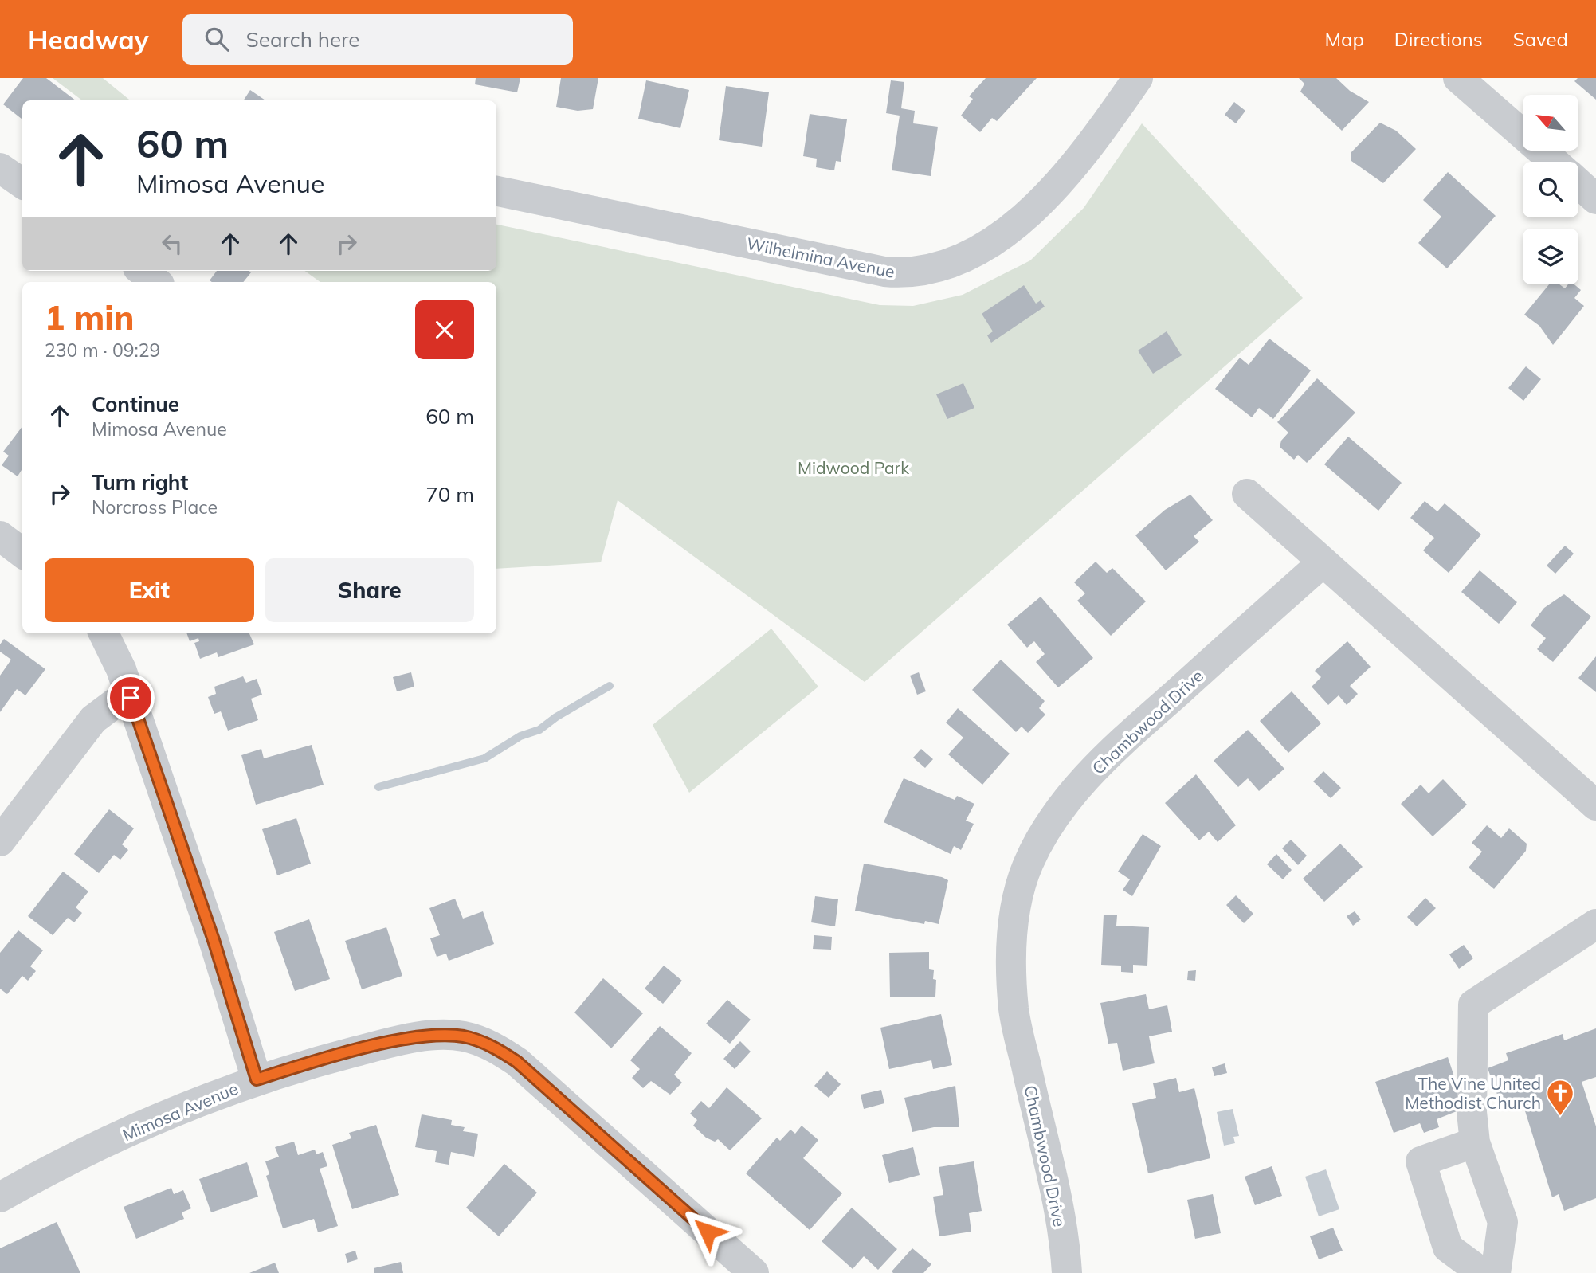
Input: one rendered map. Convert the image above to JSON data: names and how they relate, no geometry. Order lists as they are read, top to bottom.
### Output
{
  "streets": {
    "street": ["Wilhelmina Avenue", "Chambwood Drive", "Mimosa Avenue"]
  },
  "parks": ["Midwood Park"],
  "places": {
    "church": ["The Vine United Methodist Church"]
  },
  "north": "top left",
  "page": {
    "header": "Headway",
    "search": "Search here",
    "nav": ["Map", "Directions", "Saved"],
    "turn": ["60 m", "Mimosa Avenue"],
    "heading": ["1 min", "230 m · 09:29"],
    "list": [
      {
        "name": "Continue",
        "note": "Mimosa Avenue",
        "value": "60 m"
      },
      {
        "name": "Turn right",
        "note": "Norcross Place",
        "value": "70 m"
      }
    ],
    "buttons": ["Exit", "Share"]
  }
}
